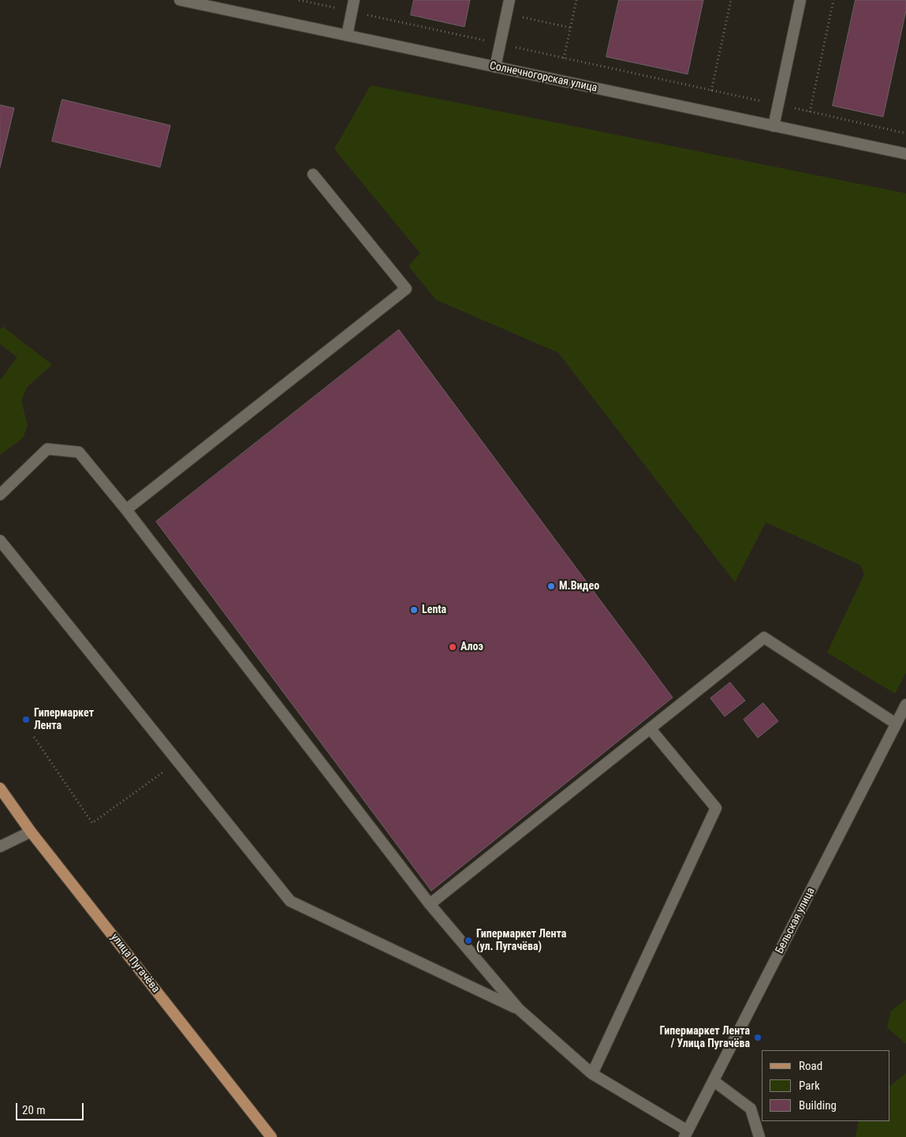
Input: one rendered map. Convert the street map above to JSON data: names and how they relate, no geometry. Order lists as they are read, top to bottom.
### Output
{
  "streets": {
    "main road": ["улица Пугачёва"],
    "street": ["Солнечногорская улица", "Бельская улица"]
  },
  "places": [
    "М.Видео",
    "Lenta",
    "Алоэ",
    "Гипермаркет Лента",
    "Гипермаркет Лента (ул. Пугачёва)",
    "Гипермаркет Лента / Улица Пугачёва"
  ],
  "legend": ["Road", "Park", "Building"],
  "scale_bar": "20 m"
}
